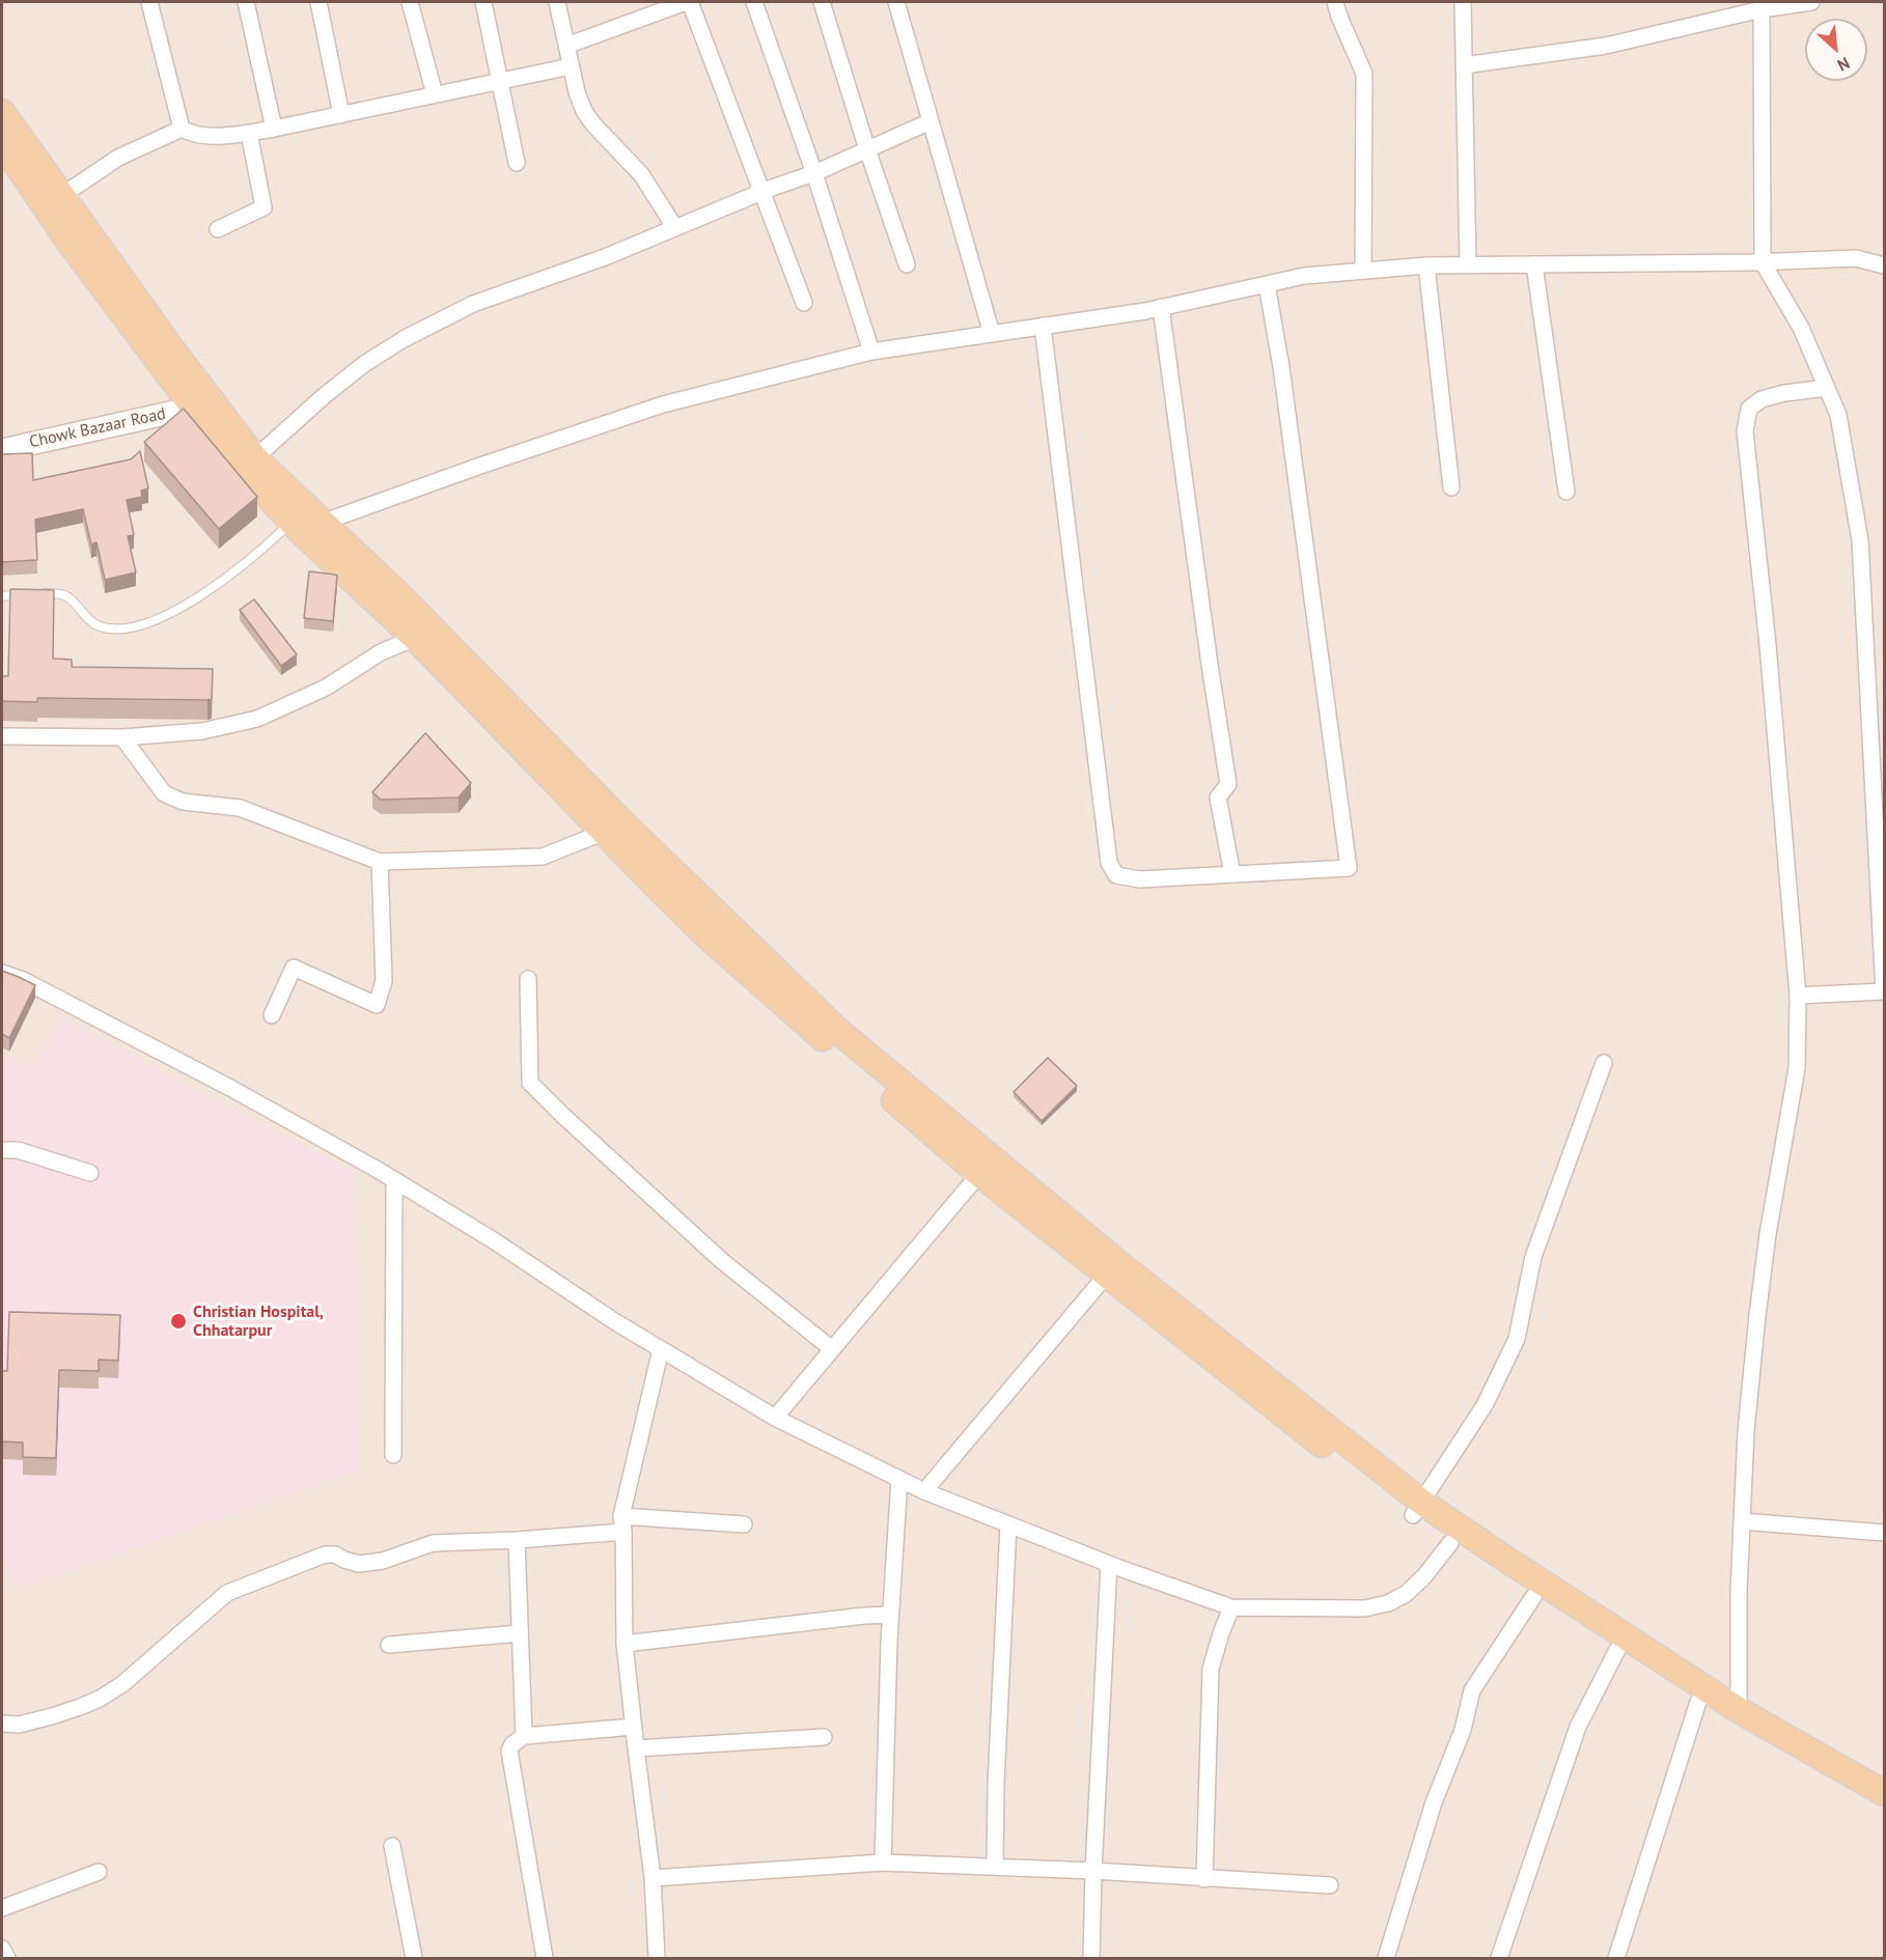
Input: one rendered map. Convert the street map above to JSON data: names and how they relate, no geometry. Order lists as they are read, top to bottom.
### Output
{
  "streets": {
    "main road": ["Chowk Bazaar Road"]
  },
  "places": ["Christian Hospital, Chhatarpur"],
  "north": "bottom right"
}
